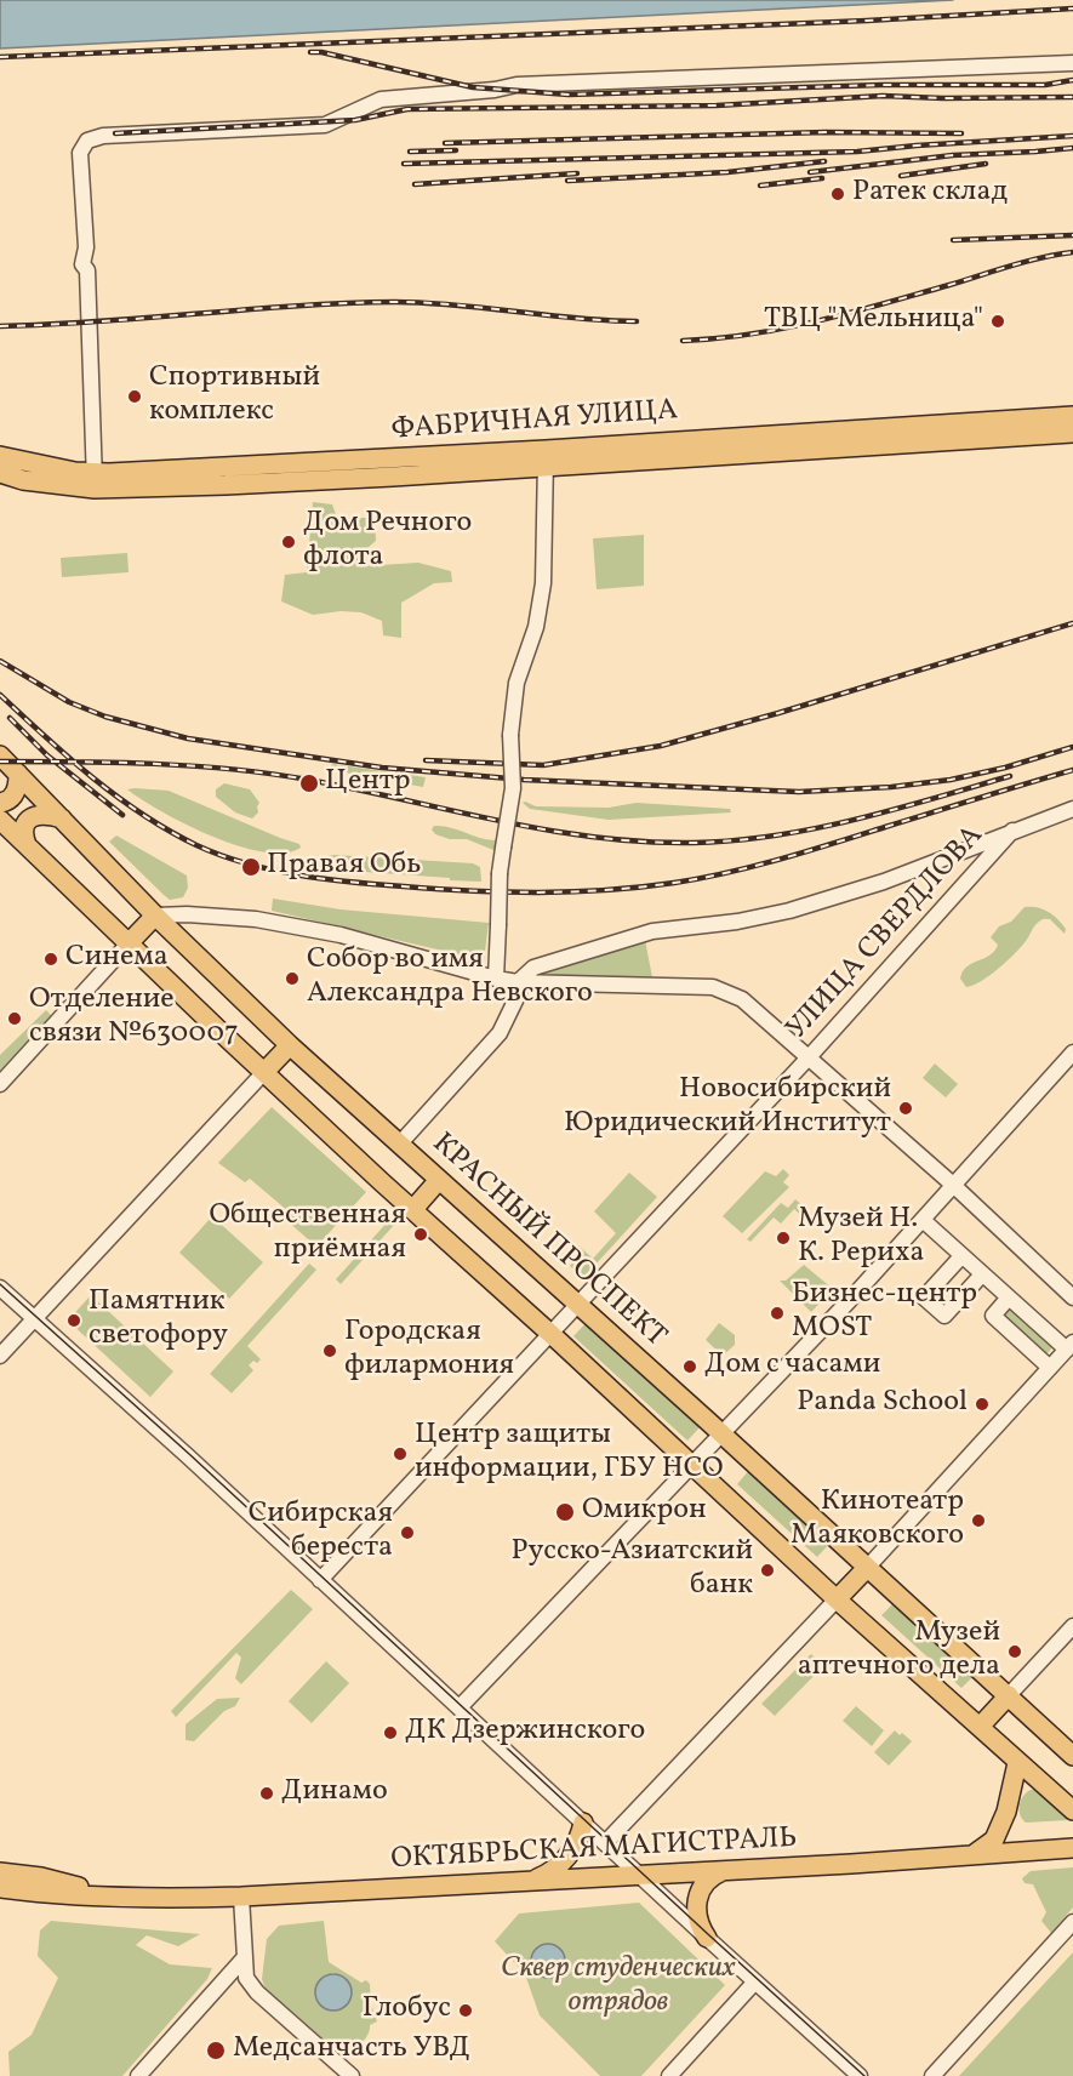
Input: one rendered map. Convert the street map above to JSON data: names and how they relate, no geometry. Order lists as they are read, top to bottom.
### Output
{
  "streets": {
    "main road": ["ФАБРИЧНАЯ УЛИЦА", "КРАСНЫЙ ПРОСПЕКТ", "ОКТЯБРЬСКАЯ МАГИСТРАЛЬ"],
    "street": ["УЛИЦА СВЕРДЛОВА"]
  },
  "crossings": [
    ["УЛИЦА СВЕРДЛОВА", "КРАСНЫЙ ПРОСПЕКТ"]
  ],
  "parks": ["Сквер студенческих отрядов"],
  "places": [
    "Ратек склад",
    "ТВЦ \"Мельница\"",
    "Спортивный комплекс",
    "Дом Речного флота",
    "Центр",
    "Правая Обь",
    "Синема",
    "Собор во имя Александра Невского",
    "Отделение связи №630007",
    "Новосибирский Юридический Институт",
    "Общественная приёмная",
    "Музей Н. К. Рериха",
    "Бизнес-центр MOST",
    "Памятник светофору",
    "Городская филармония",
    "Дом с часами",
    "Panda School",
    "Центр защиты информации, ГБУ НСО",
    "Омикрон",
    "Кинотеатр Маяковского",
    "Сибирская береста",
    "Русско-Азиатский банк",
    "Музей аптечного дела",
    "ДК Дзержинского",
    "Динамо",
    "Глобус",
    "Медсанчасть УВД"
  ]
}
